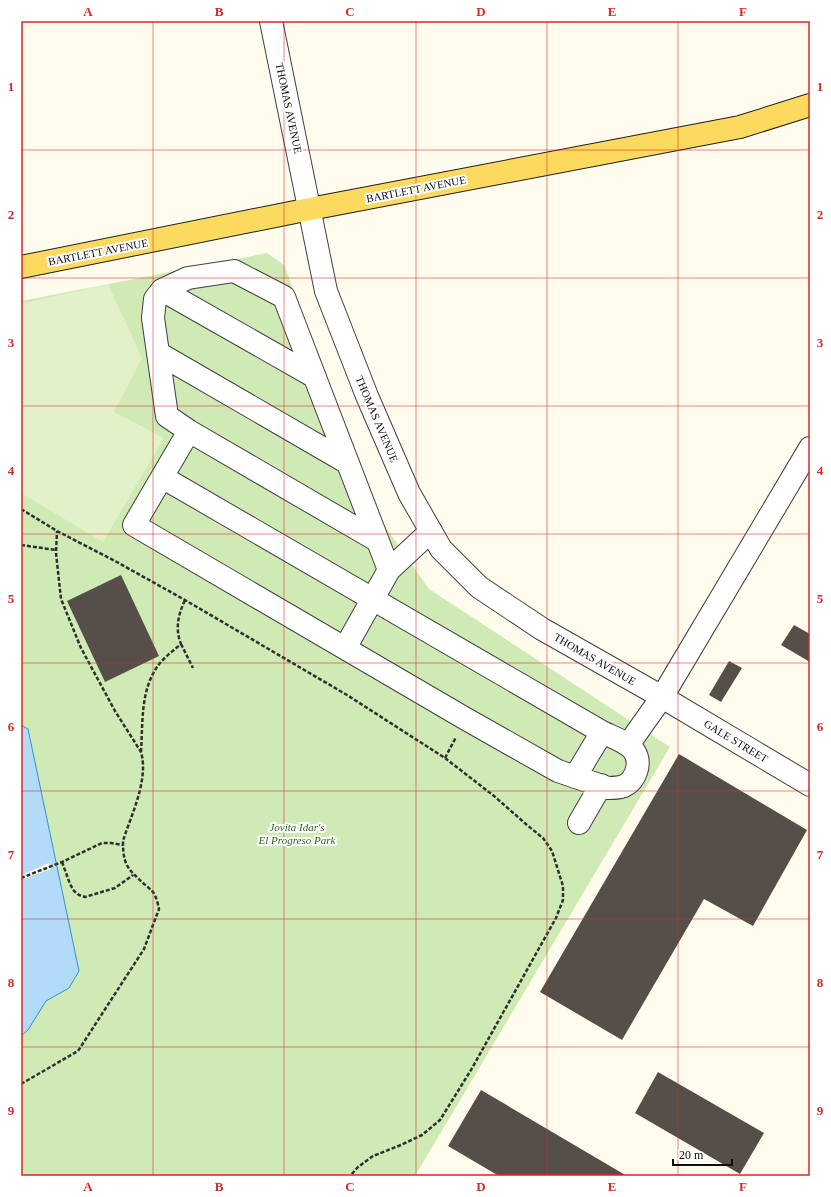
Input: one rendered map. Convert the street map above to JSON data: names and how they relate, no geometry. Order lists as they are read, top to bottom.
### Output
{
  "streets": {
    "main road": ["BARTLETT AVENUE"],
    "street": ["THOMAS AVENUE", "GALE STREET"]
  },
  "crossings": [
    ["THOMAS AVENUE", "BARTLETT AVENUE"],
    ["THOMAS AVENUE", "GALE STREET"]
  ],
  "parks": ["Jovita Idar's El Progreso Park"],
  "scale_bar": "20 m",
  "grid": {
    "columns": [
      "A",
      "B",
      "C",
      "D",
      "E",
      "F"
    ],
    "rows": [
      "1",
      "2",
      "3",
      "4",
      "5",
      "6",
      "7",
      "8",
      "9"
    ]
  }
}
